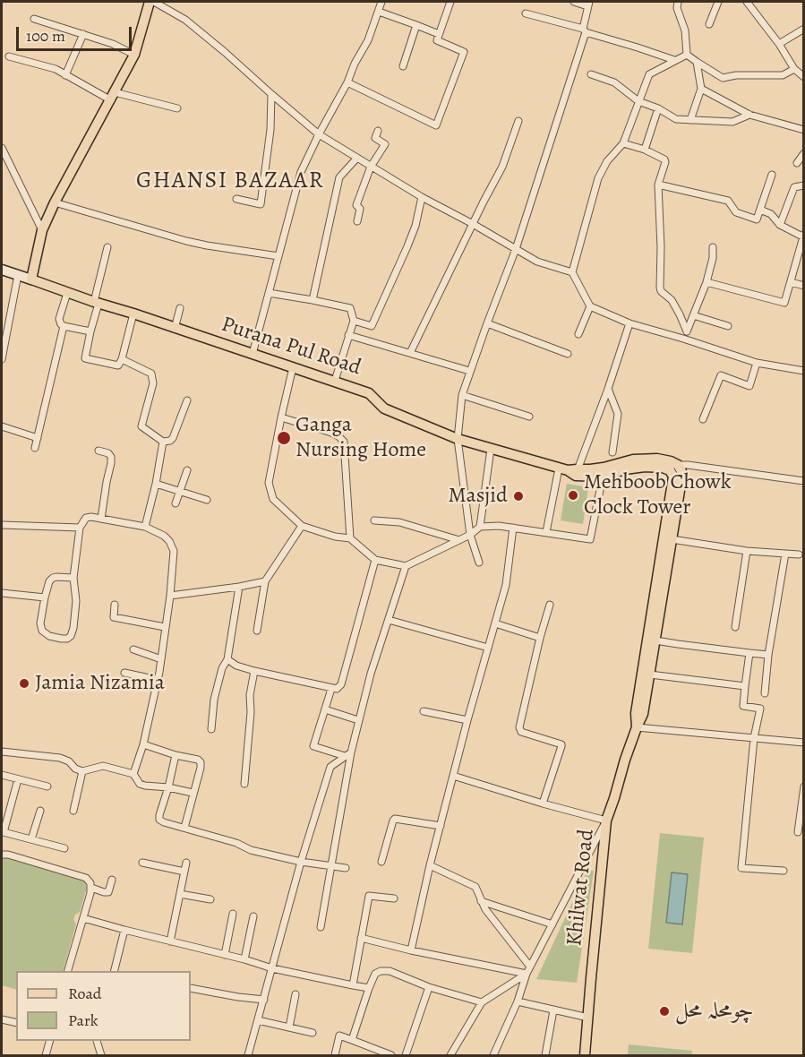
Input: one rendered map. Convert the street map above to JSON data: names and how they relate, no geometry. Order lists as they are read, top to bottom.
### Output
{
  "streets": {
    "main road": ["Purana Pul Road", "Khilwat Road"]
  },
  "crossings": [
    ["Purana Pul Road", "Khilwat Road"]
  ],
  "districts": ["GHANSI BAZAAR"],
  "places": [
    "Ganga Nursing Home",
    "Mehboob Chowk Clock Tower",
    "Masjid",
    "Jamia Nizamia",
    "چومحلہ محل"
  ],
  "legend": ["Road", "Park"],
  "scale_bar": "100 m"
}
